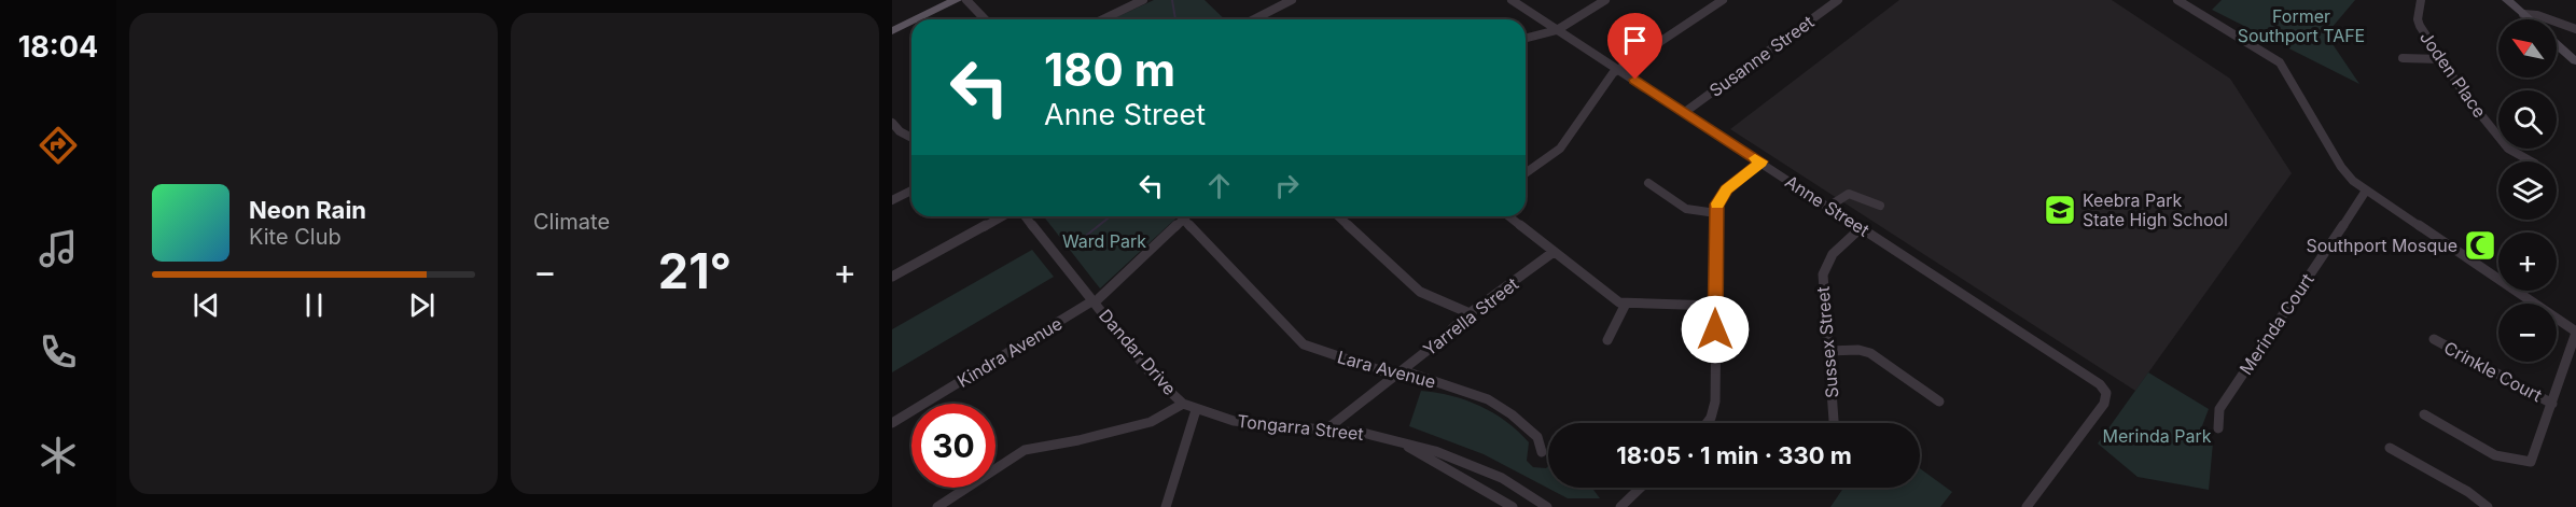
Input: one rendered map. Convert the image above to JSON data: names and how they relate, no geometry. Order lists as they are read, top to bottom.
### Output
{
  "streets": {
    "street": [
      "Susanne Street",
      "Joden Place",
      "Anne Street",
      "Yarrella Street",
      "Merinda Court",
      "Sussex Street",
      "Kindra Avenue",
      "Dandar Drive",
      "Lara Avenue",
      "Crinkle Court",
      "Tongarra Street"
    ]
  },
  "crossings": [
    ["Susanne Street", "Anne Street"],
    ["Anne Street", "Sussex Street"],
    ["Yarrella Street", "Lara Avenue"],
    ["Yarrella Street", "Tongarra Street"],
    ["Kindra Avenue", "Dandar Drive"],
    ["Kindra Avenue", "Lara Avenue"],
    ["Dandar Drive", "Tongarra Street"]
  ],
  "parks": ["Former Southport TAFE", "Ward Park", "Merinda Park"],
  "places": {
    "school or university": ["Keebra Park State High School"],
    "mosque": ["Southport Mosque"]
  },
  "north": "top left",
  "page": {
    "tabs": "18:04",
    "tile": "Climate",
    "map_buttons": ["+", "−"],
    "turn": ["180 m", "Anne Street"],
    "song": ["Neon Rain", "Kite Club"],
    "heat": ["−", "21°", "+"],
    "limit": "30",
    "trip": "18:05 · 1 min · 330 m"
  }
}
